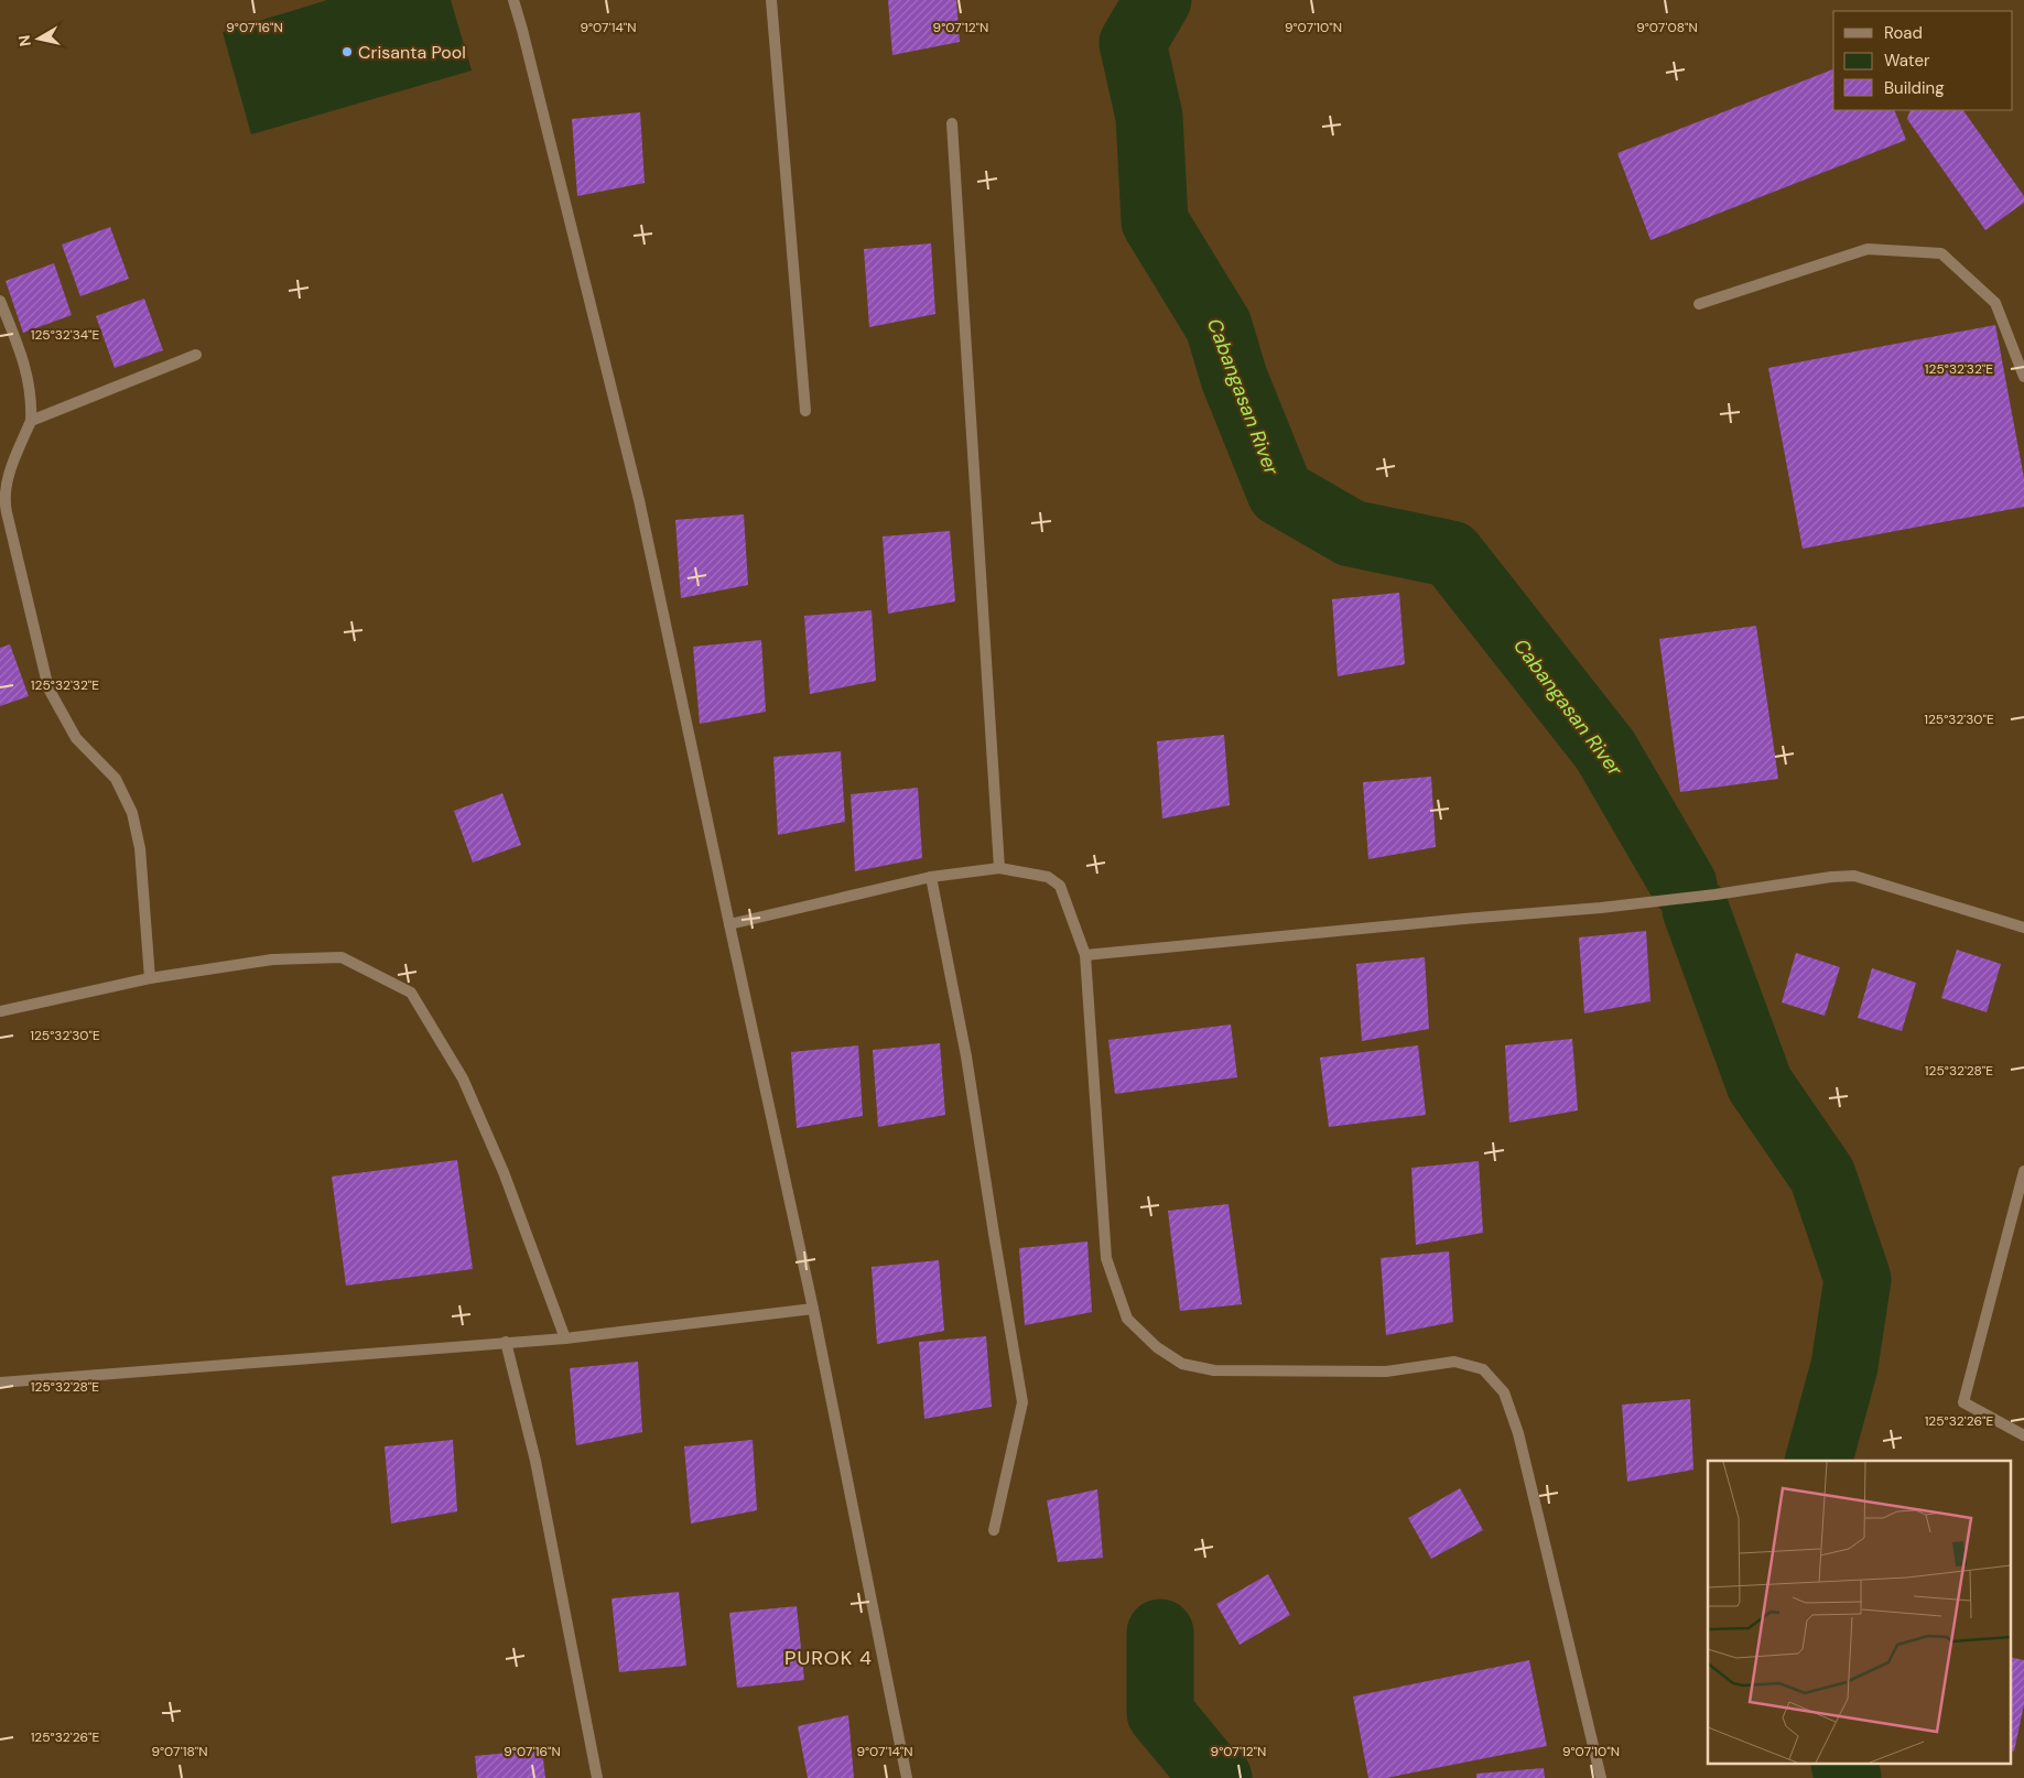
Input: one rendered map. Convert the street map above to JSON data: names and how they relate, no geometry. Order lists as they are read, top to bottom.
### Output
{
  "districts": ["PUROK 4"],
  "water": ["Cabangasan River"],
  "places": ["Crisanta Pool"],
  "legend": ["Road", "Water", "Building"],
  "north": "left",
  "coordinates": [
    "9°07'16\"N",
    "9°07'14\"N",
    "9°07'12\"N",
    "9°07'10\"N",
    "9°07'08\"N",
    "125°32'34\"E",
    "125°32'32\"E",
    "125°32'30\"E",
    "125°32'28\"E",
    "125°32'26\"E",
    "9°07'18\"N"
  ]
}
